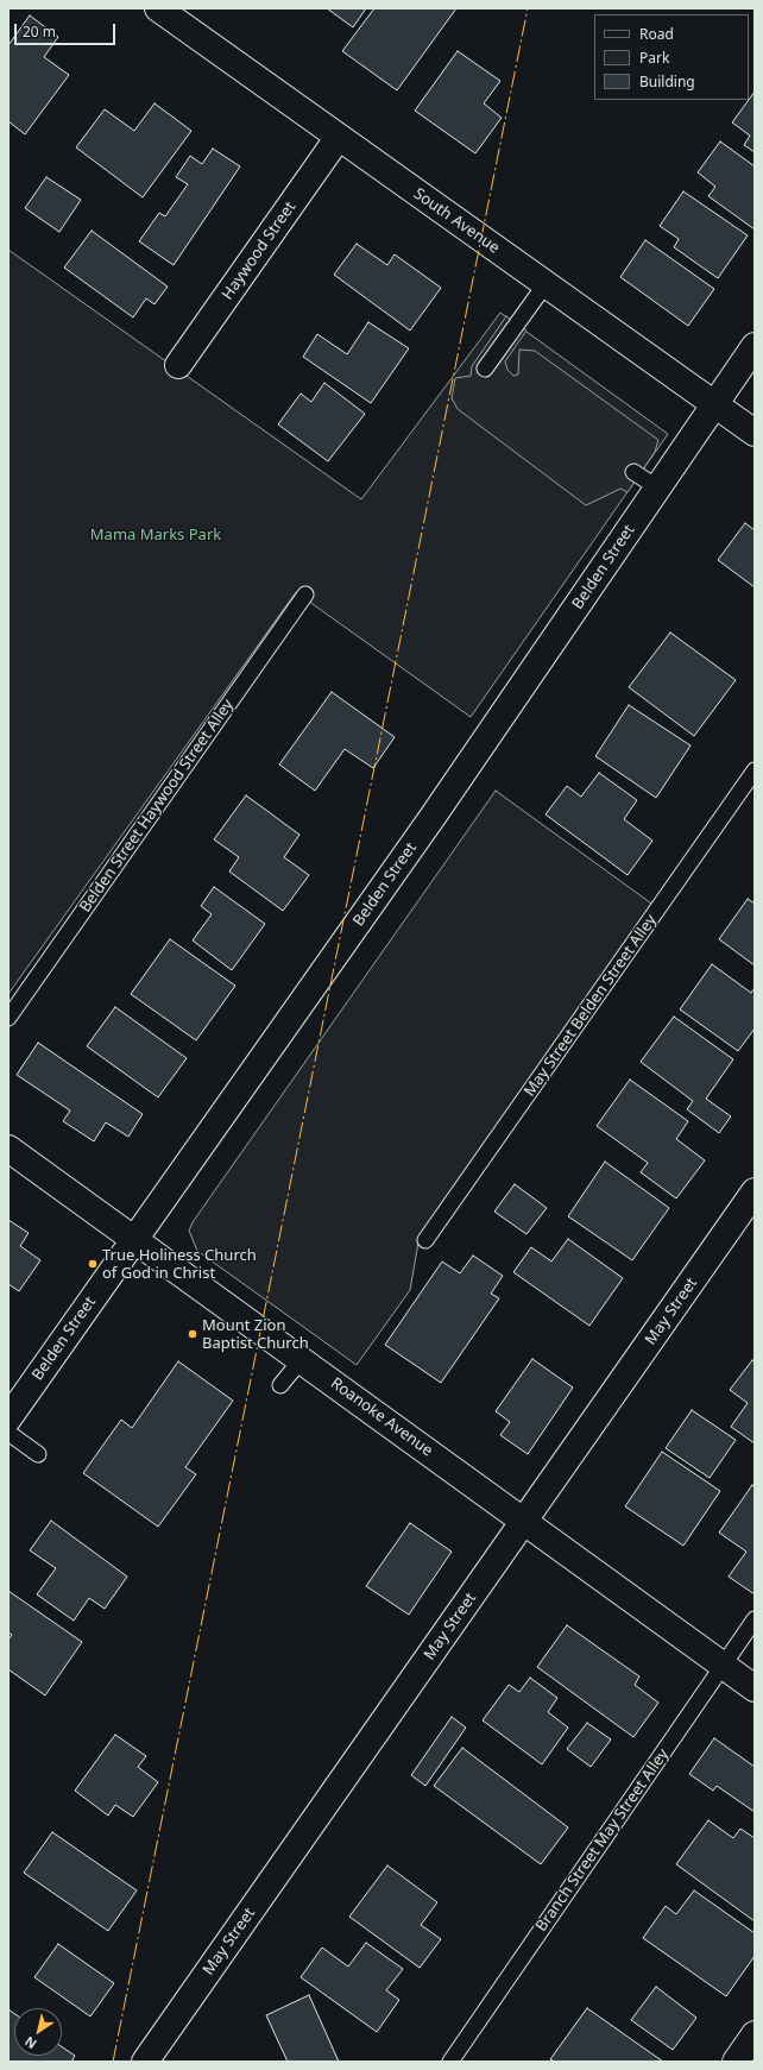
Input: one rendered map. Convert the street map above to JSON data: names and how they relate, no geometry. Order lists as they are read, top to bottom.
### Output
{
  "streets": {
    "street": [
      "South Avenue",
      "Haywood Street",
      "Belden Street",
      "May Street",
      "Roanoke Avenue"
    ],
    "lane": ["Belden Street Haywood Street Alley", "May Street Belden Street Alley", "Branch Street May Street Alley"]
  },
  "crossings": [
    ["South Avenue", "Haywood Street"],
    ["South Avenue", "Belden Street"],
    ["Belden Street", "Roanoke Avenue"],
    ["May Street", "Roanoke Avenue"],
    ["Roanoke Avenue", "Branch Street May Street Alley"]
  ],
  "parks": ["Mama Marks Park"],
  "places": ["True Holiness Church of God in Christ", "Mount Zion Baptist Church"],
  "legend": ["Road", "Park", "Building"],
  "scale_bar": "20 m",
  "north": "bottom left"
}
